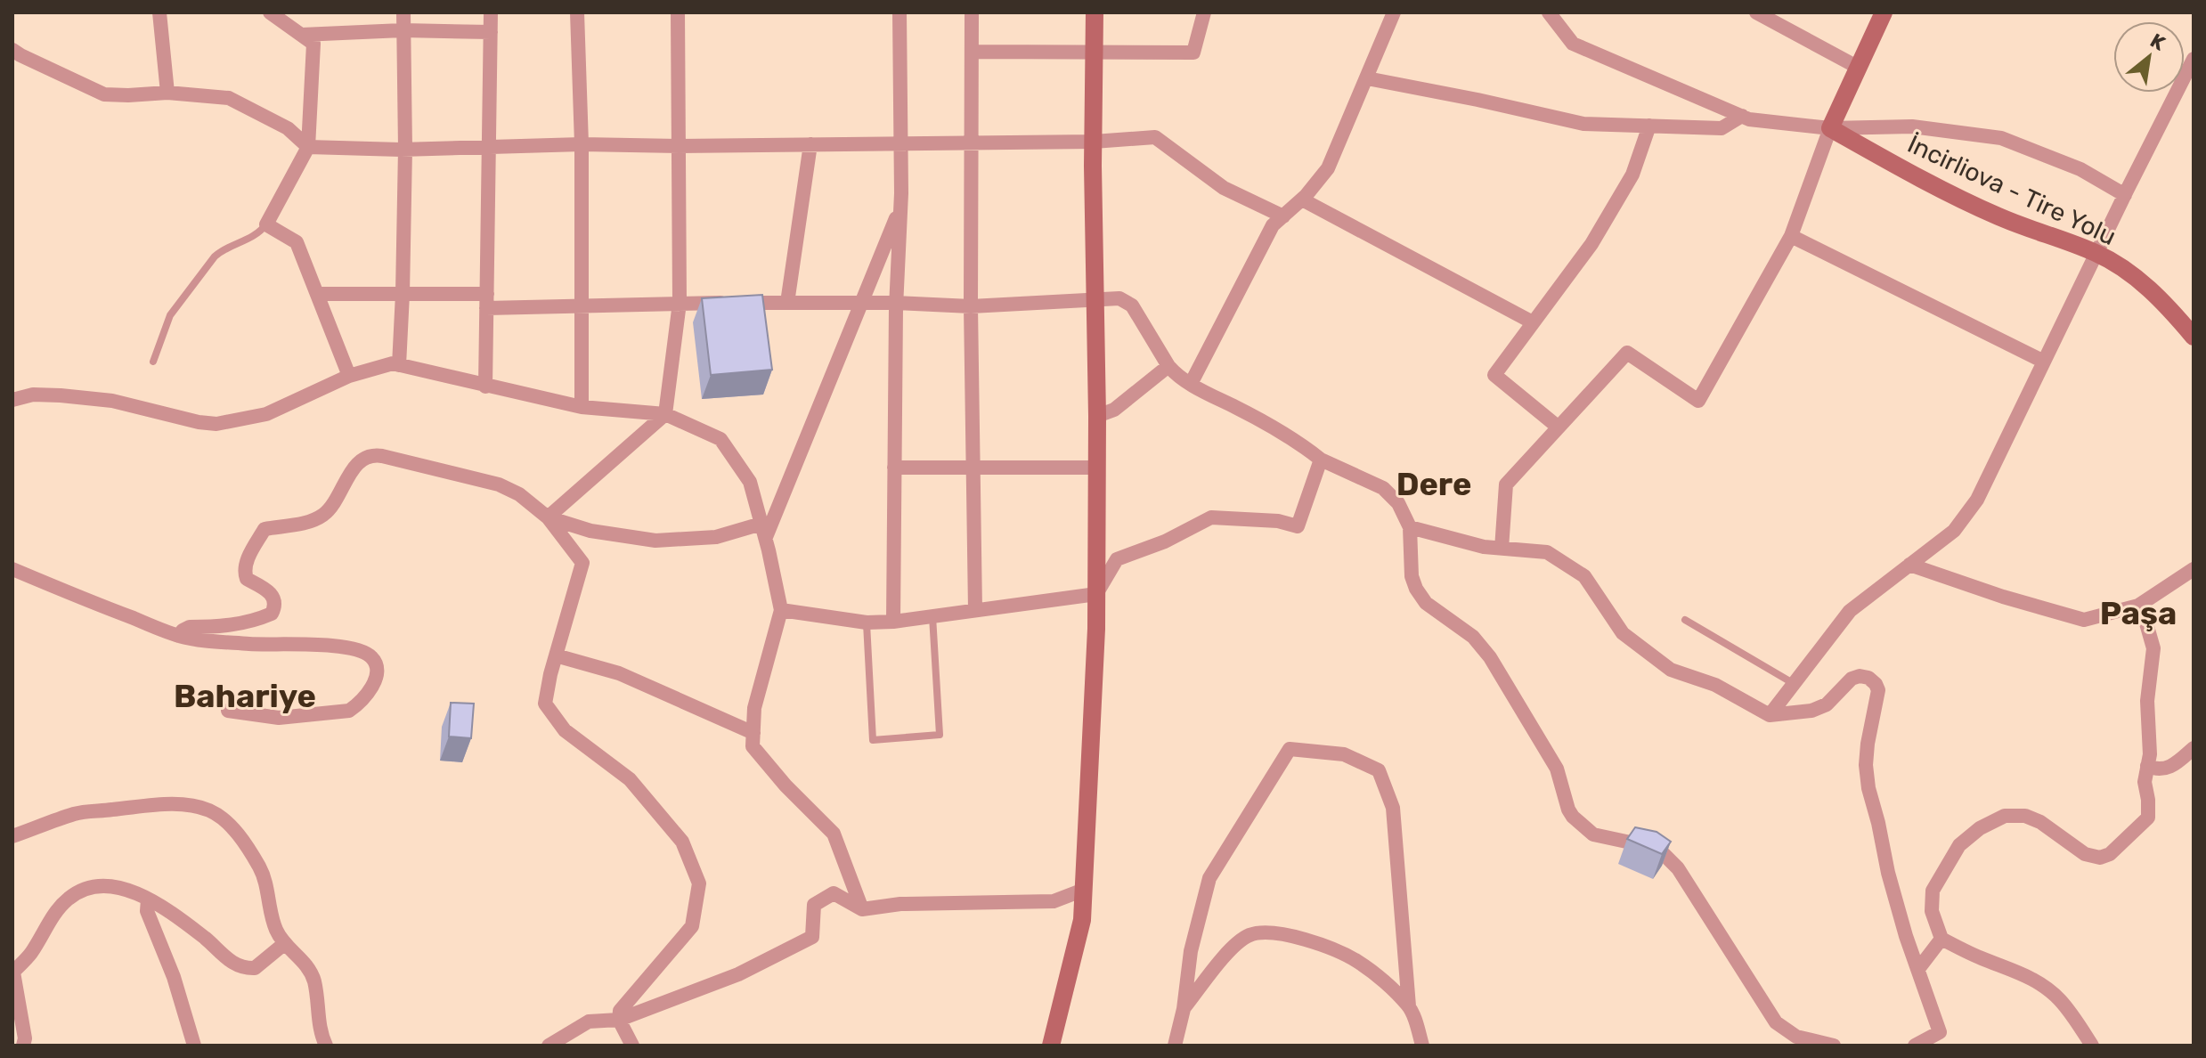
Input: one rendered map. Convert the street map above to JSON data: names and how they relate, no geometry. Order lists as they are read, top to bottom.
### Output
{
  "streets": {
    "street": ["İncirliova - Tire Yolu"]
  },
  "districts": ["Dere", "Paşa", "Bahariye"],
  "north": "top right"
}
